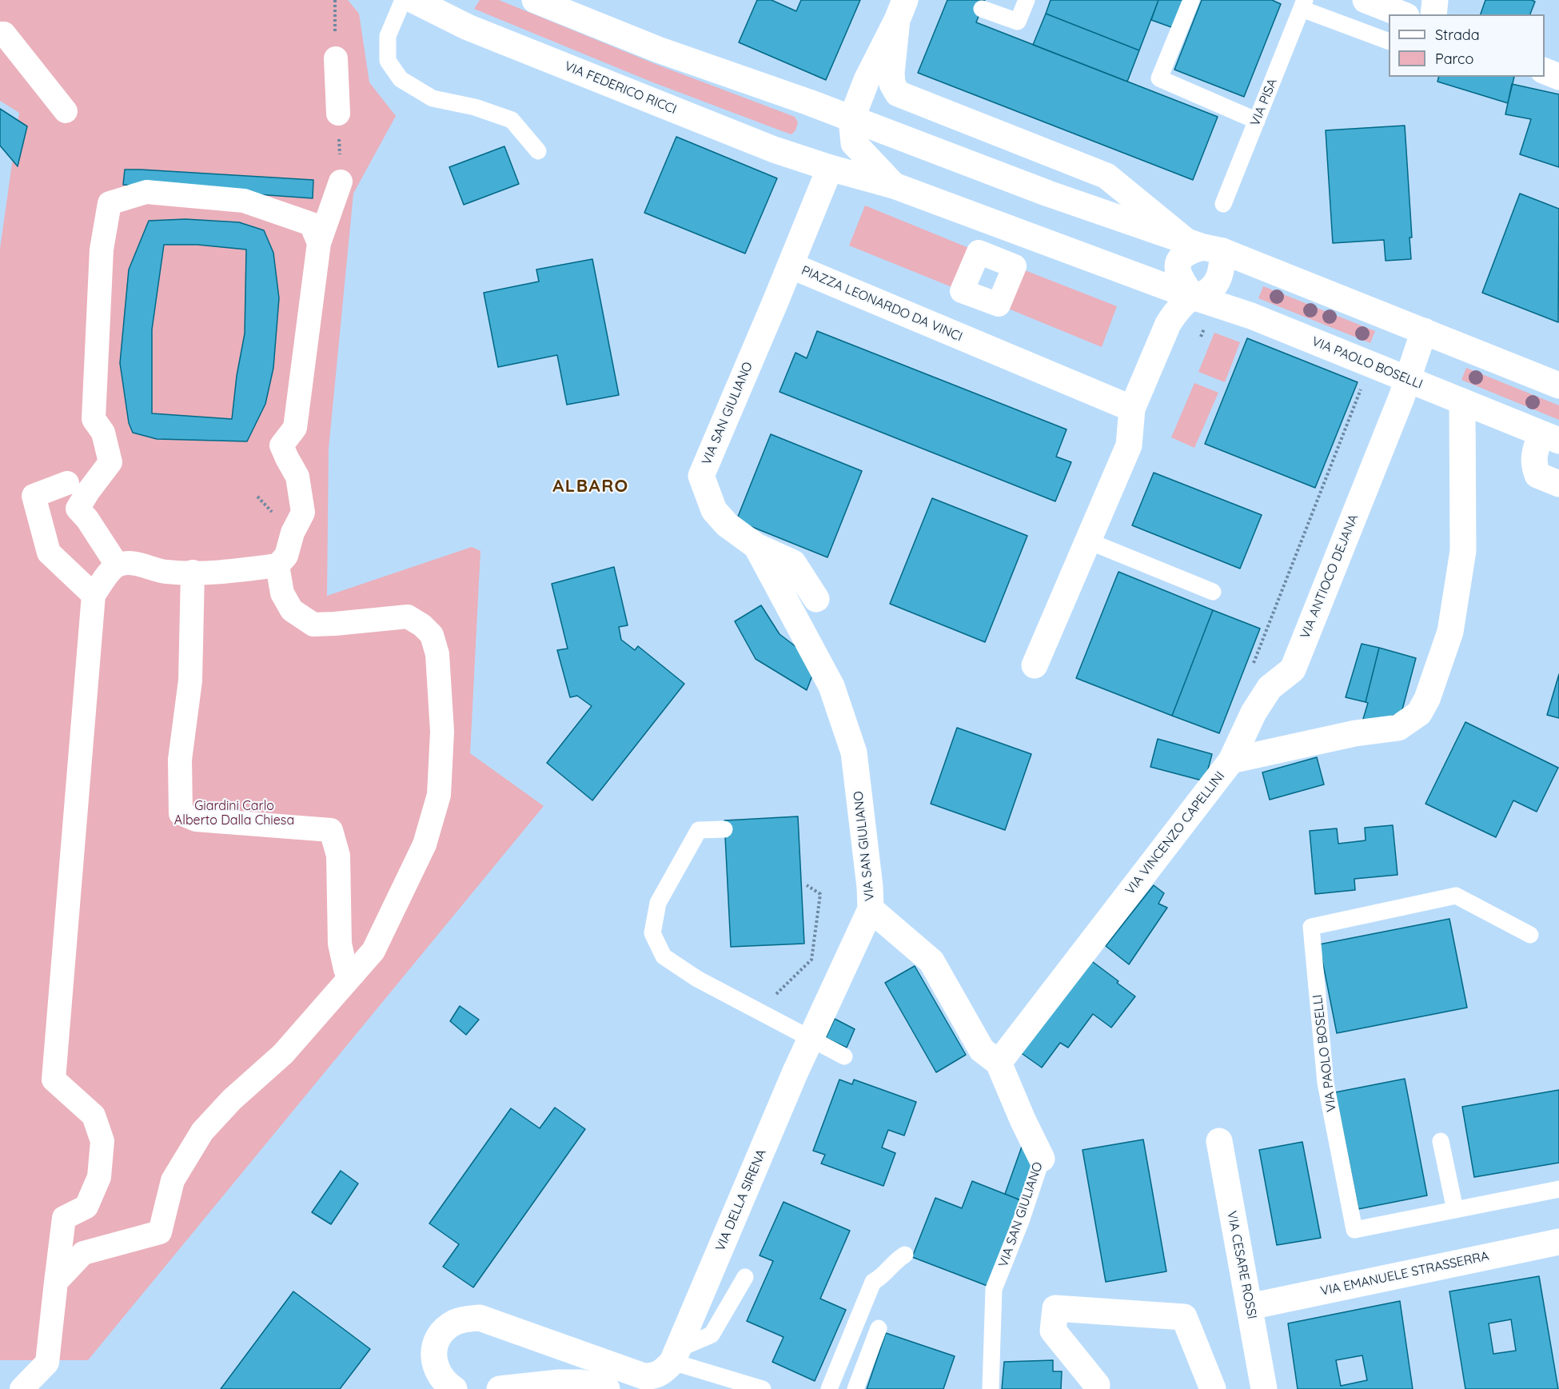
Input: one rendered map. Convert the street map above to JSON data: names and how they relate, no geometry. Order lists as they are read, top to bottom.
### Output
{
  "streets": {
    "street": [
      "VIA FEDERICO RICCI",
      "PIAZZA LEONARDO DA VINCI",
      "VIA PAOLO BOSELLI",
      "VIA SAN GIULIANO",
      "VIA ANTIOCO DEJANA",
      "VIA VINCENZO CAPELLINI",
      "VIA DELLA SIRENA",
      "VIA CESARE ROSSI",
      "VIA EMANUELE STRASSERRA"
    ],
    "lane": ["VIA PISA"]
  },
  "crossings": [
    ["VIA FEDERICO RICCI", "PIAZZA LEONARDO DA VINCI"],
    ["PIAZZA LEONARDO DA VINCI", "VIA SAN GIULIANO"],
    ["VIA PAOLO BOSELLI", "VIA ANTIOCO DEJANA"],
    ["VIA PAOLO BOSELLI", "VIA VINCENZO CAPELLINI"],
    ["VIA SAN GIULIANO", "VIA VINCENZO CAPELLINI"],
    ["VIA SAN GIULIANO", "VIA DELLA SIRENA"],
    ["VIA ANTIOCO DEJANA", "VIA VINCENZO CAPELLINI"],
    ["VIA CESARE ROSSI", "VIA EMANUELE STRASSERRA"]
  ],
  "districts": ["ALBARO"],
  "parks": ["Giardini Carlo Alberto Dalla Chiesa"],
  "legend": ["Strada", "Parco"]
}
